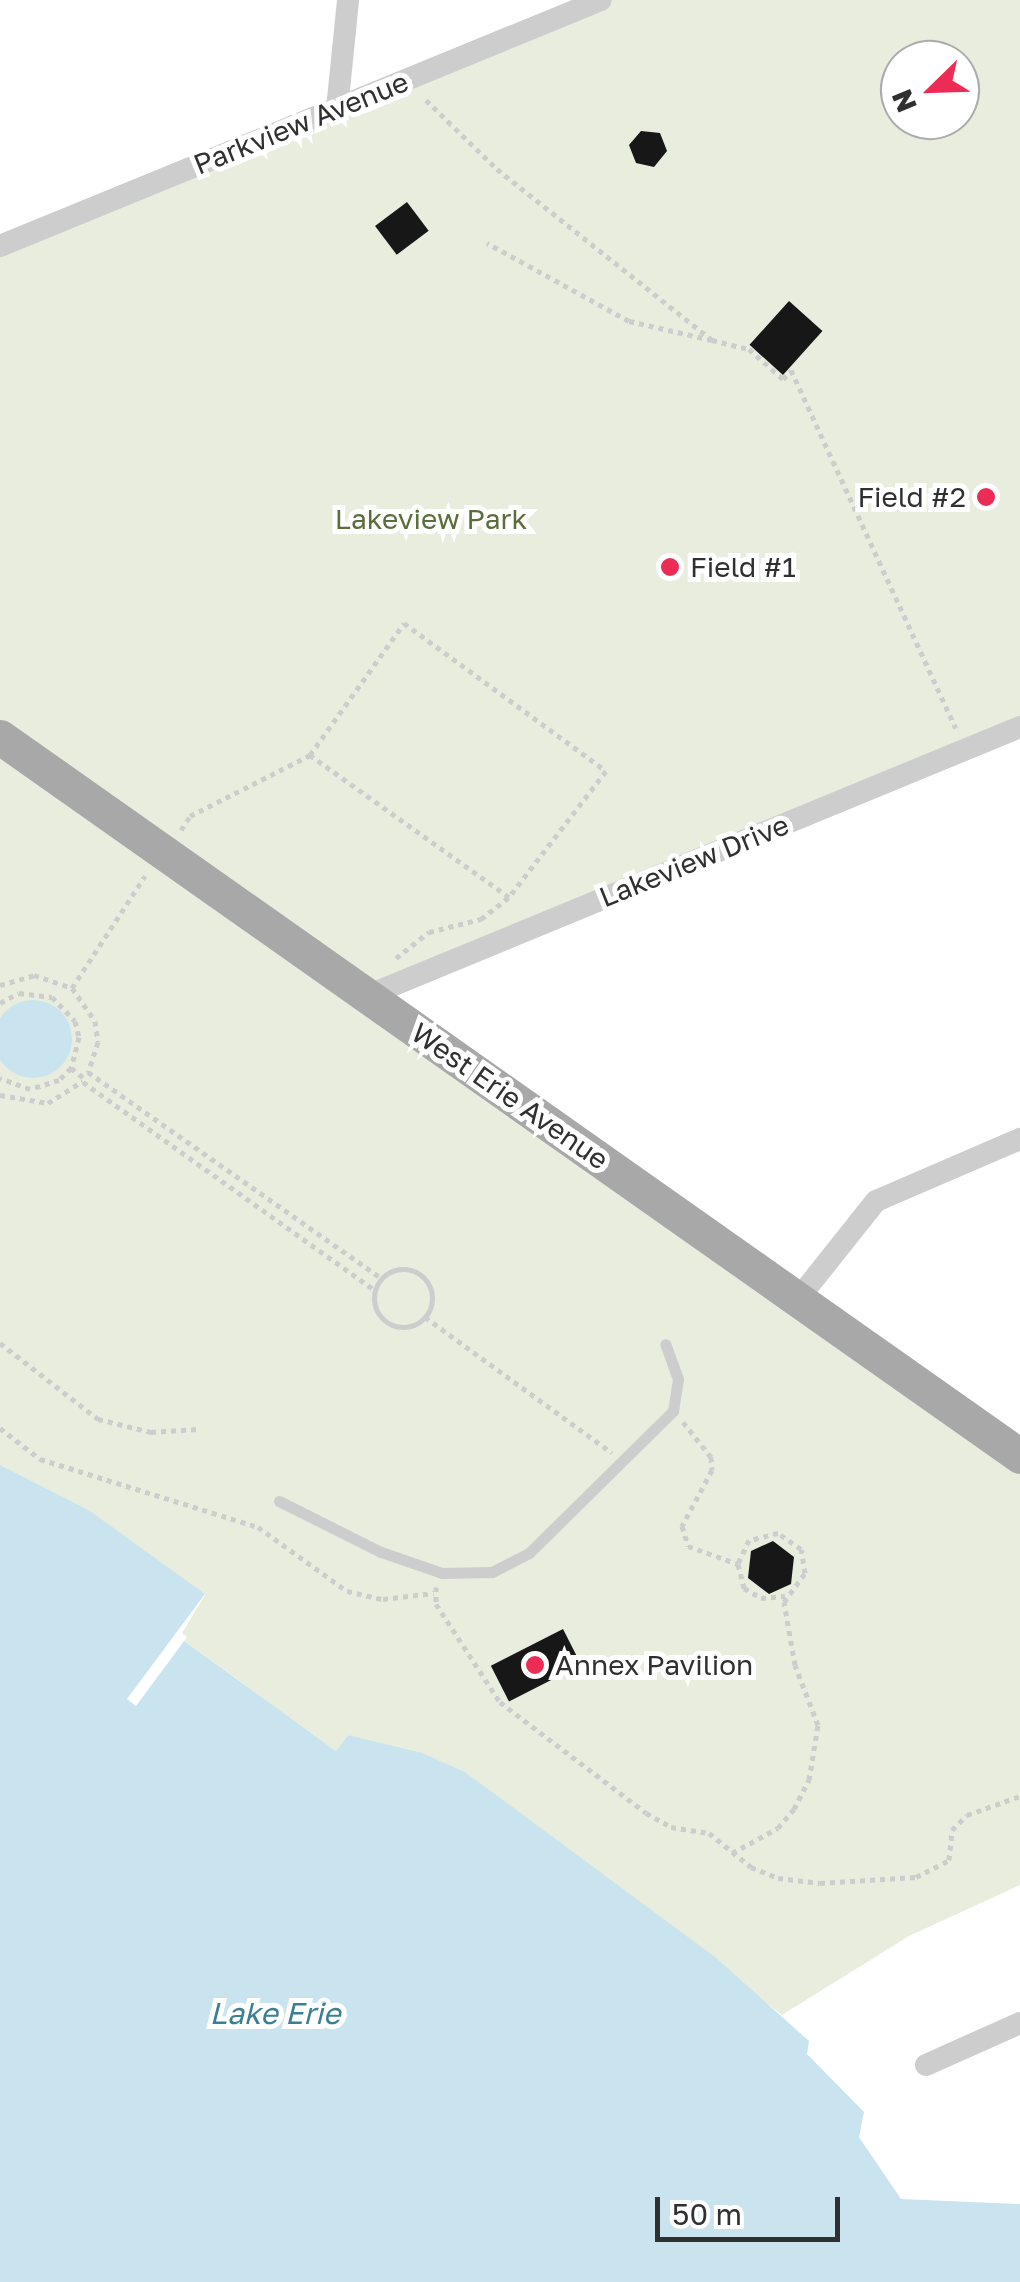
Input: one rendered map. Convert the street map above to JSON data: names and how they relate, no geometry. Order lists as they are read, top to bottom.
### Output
{
  "streets": {
    "main road": ["West Erie Avenue"],
    "street": ["Parkview Avenue", "Lakeview Drive"]
  },
  "crossings": [
    ["Lakeview Drive", "West Erie Avenue"]
  ],
  "water": ["Lake Erie"],
  "parks": ["Lakeview Park"],
  "places": ["Field #2", "Field #1", "Annex Pavilion"],
  "scale_bar": "50 m",
  "north": "bottom left"
}
